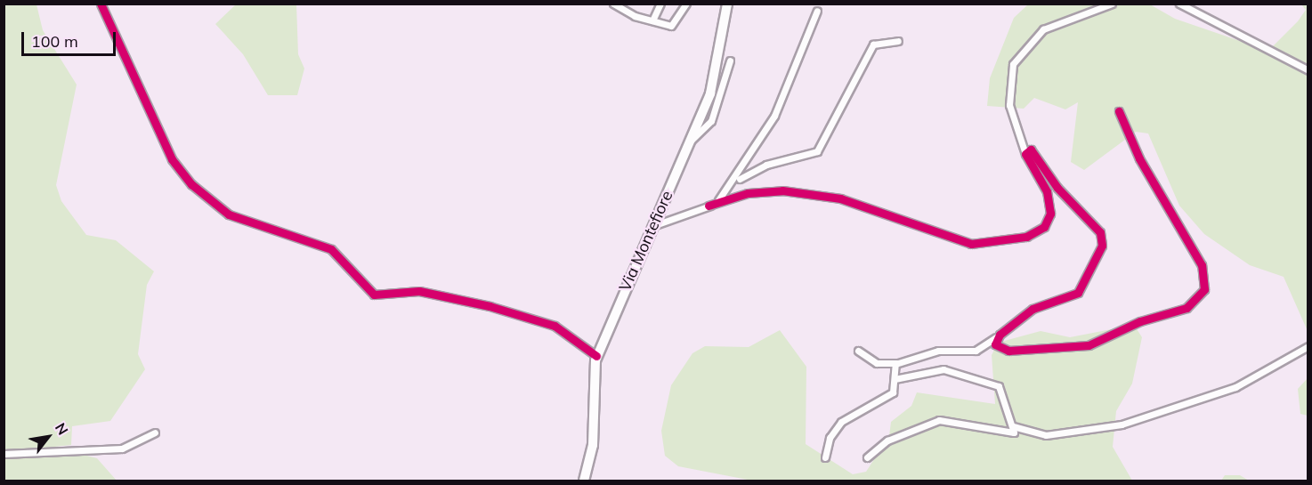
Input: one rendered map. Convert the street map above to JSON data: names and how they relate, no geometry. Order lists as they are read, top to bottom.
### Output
{
  "streets": {
    "main road": ["Via Montefiore"]
  },
  "scale_bar": "100 m",
  "north": "top right"
}
